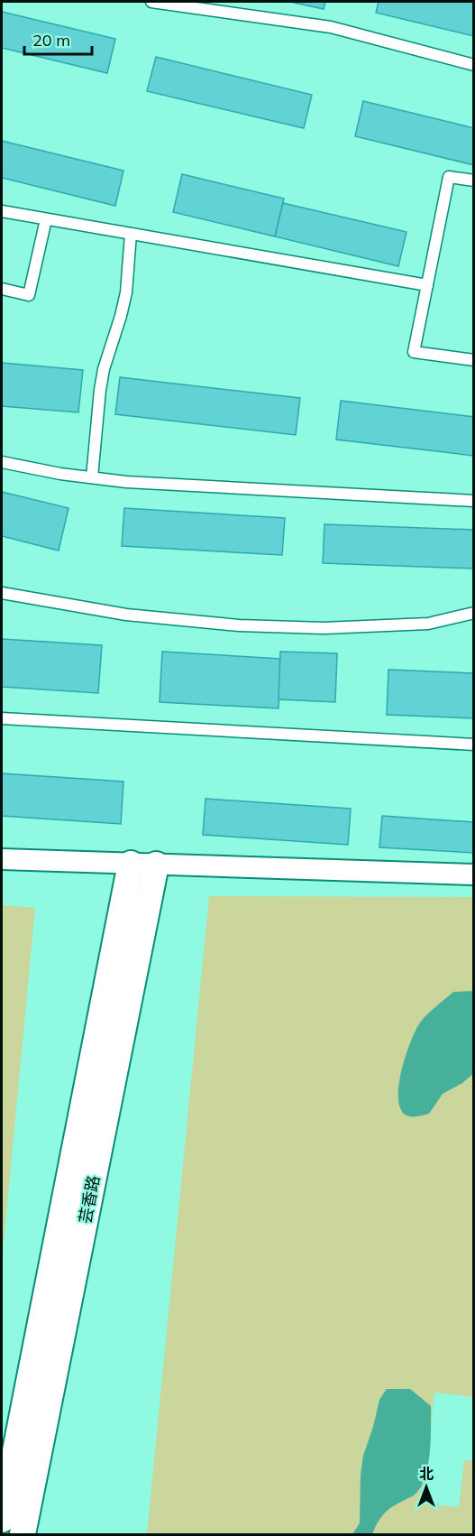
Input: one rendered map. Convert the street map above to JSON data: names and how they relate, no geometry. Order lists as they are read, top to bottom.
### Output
{
  "streets": {
    "street": ["芸香路"]
  },
  "scale_bar": "20 m",
  "north": "top"
}
